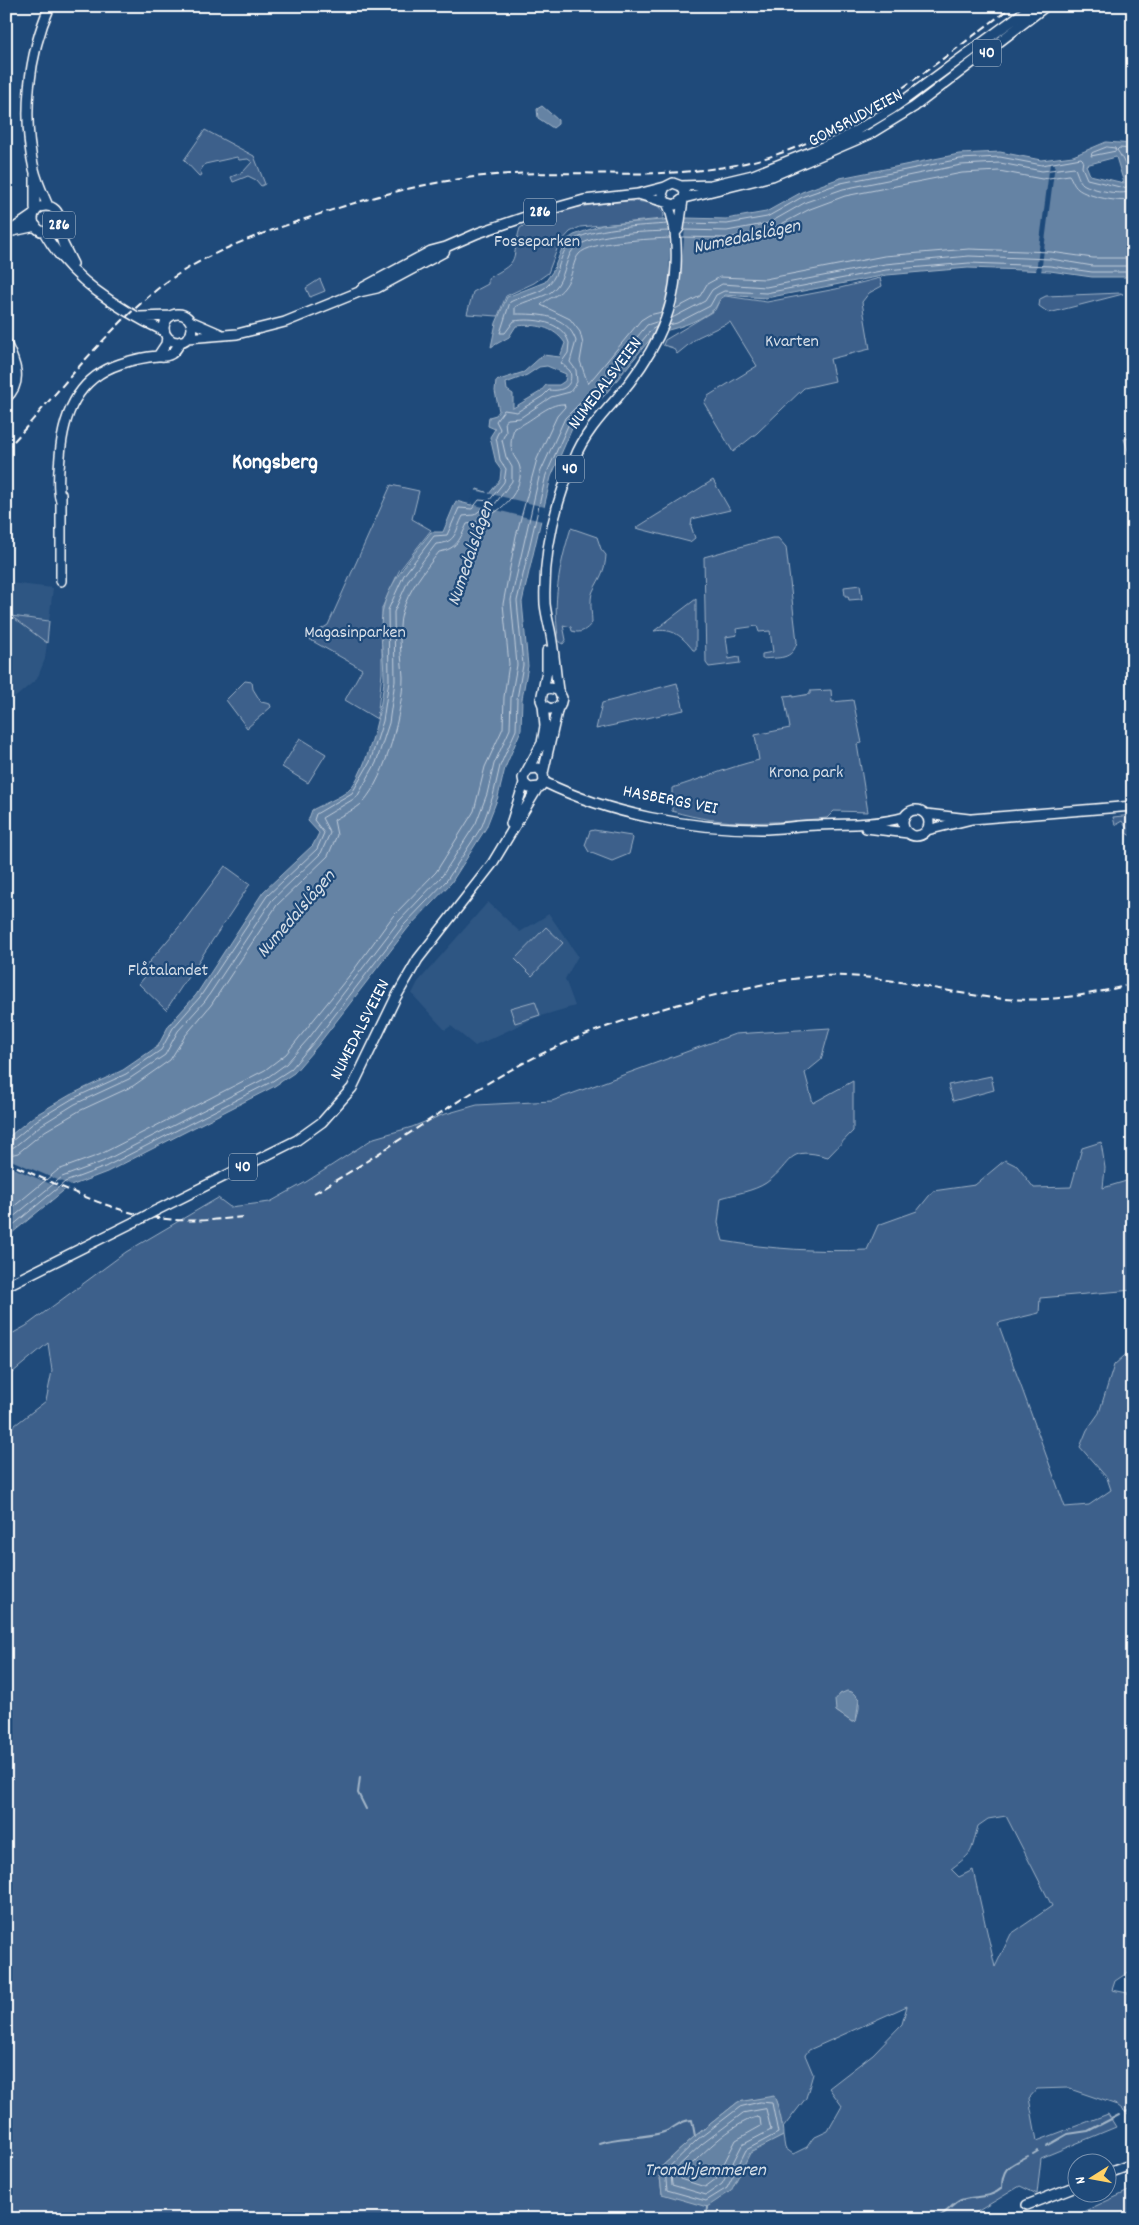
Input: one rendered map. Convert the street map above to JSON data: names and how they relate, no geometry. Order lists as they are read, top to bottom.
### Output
{
  "streets": {
    "main road": [
      "40",
      "GOMSRUDVEIEN",
      "286",
      "NUMEDALSVEIEN",
      "HASBERGS VEI"
    ]
  },
  "crossings": [
    ["40", "GOMSRUDVEIEN"],
    ["40", "NUMEDALSVEIEN"],
    ["40", "HASBERGS VEI"],
    ["GOMSRUDVEIEN", "286"],
    ["NUMEDALSVEIEN", "HASBERGS VEI"]
  ],
  "districts": ["Kongsberg"],
  "water": ["Numedalslågen", "Trondhjemmeren"],
  "parks": [
    "Fosseparken",
    "Kvarten",
    "Magasinparken",
    "Krona park",
    "Flåtalandet"
  ],
  "north": "left"
}
